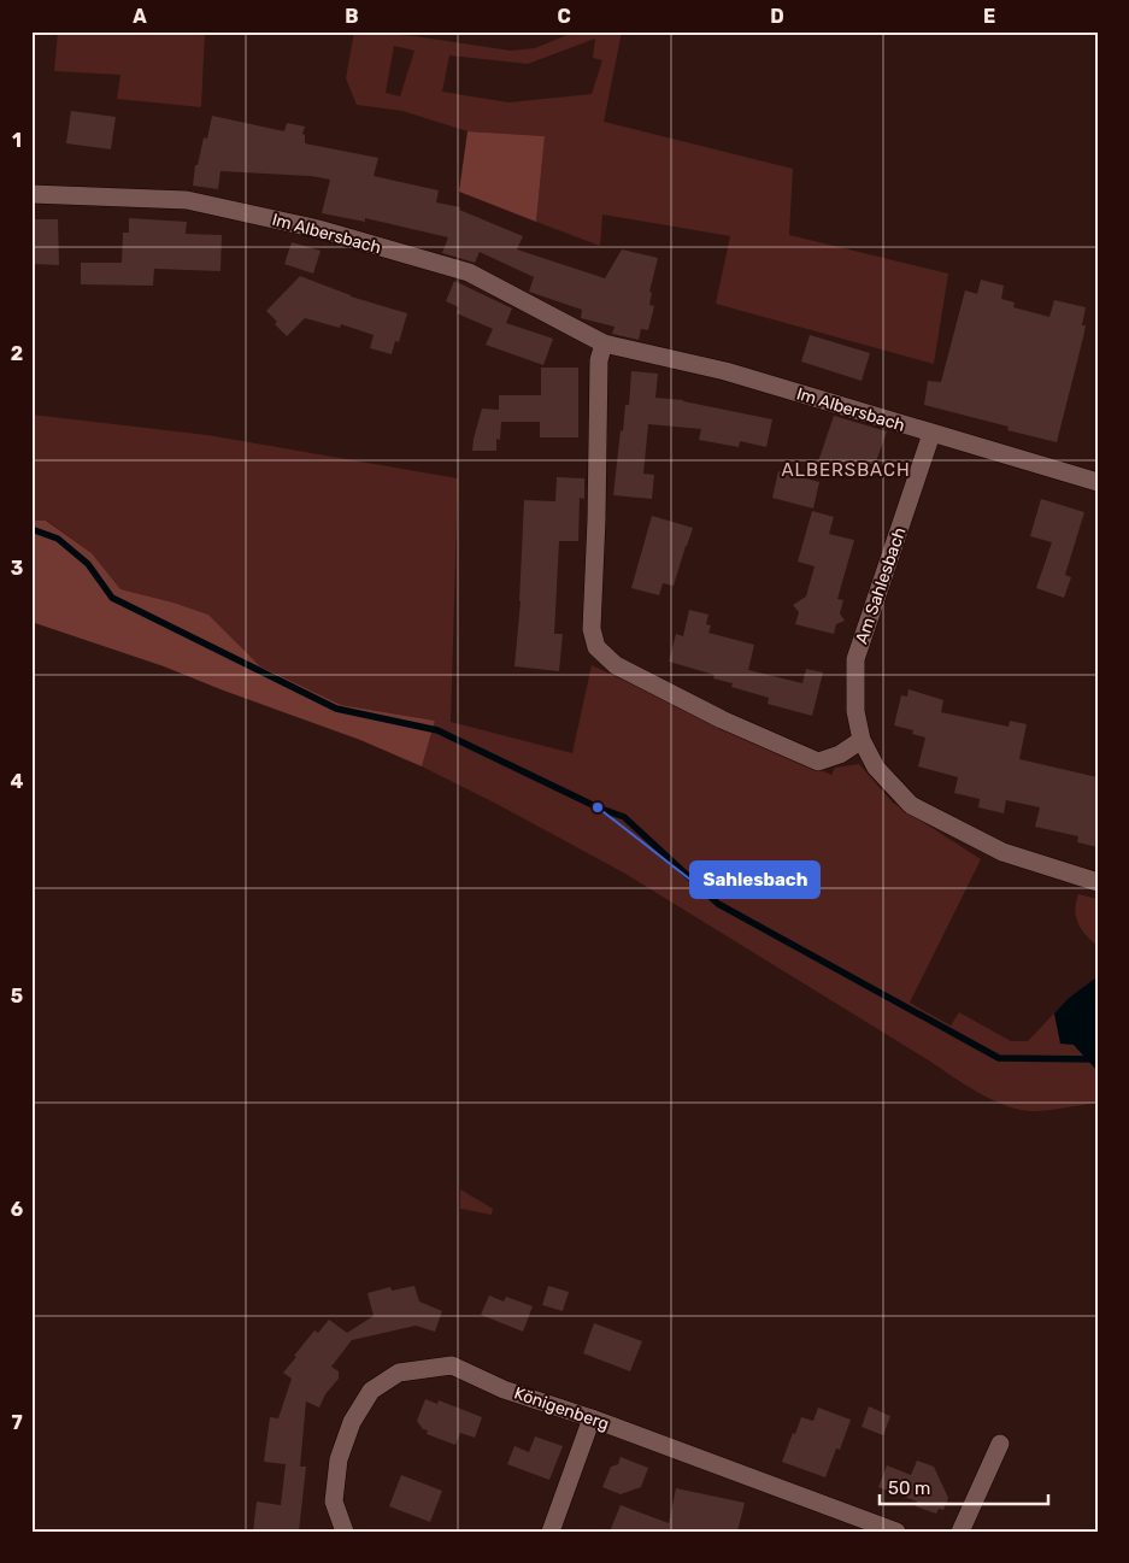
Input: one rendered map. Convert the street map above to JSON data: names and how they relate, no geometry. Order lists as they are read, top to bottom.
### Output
{
  "streets": {
    "street": ["Im Albersbach", "Am Sahlesbach", "Königenberg"]
  },
  "crossings": [
    ["Im Albersbach", "Am Sahlesbach"]
  ],
  "districts": ["ALBERSBACH"],
  "places": ["Sahlesbach"],
  "scale_bar": "50 m",
  "grid": {
    "columns": [
      "A",
      "B",
      "C",
      "D",
      "E"
    ],
    "rows": [
      "1",
      "2",
      "3",
      "4",
      "5",
      "6",
      "7"
    ]
  }
}
